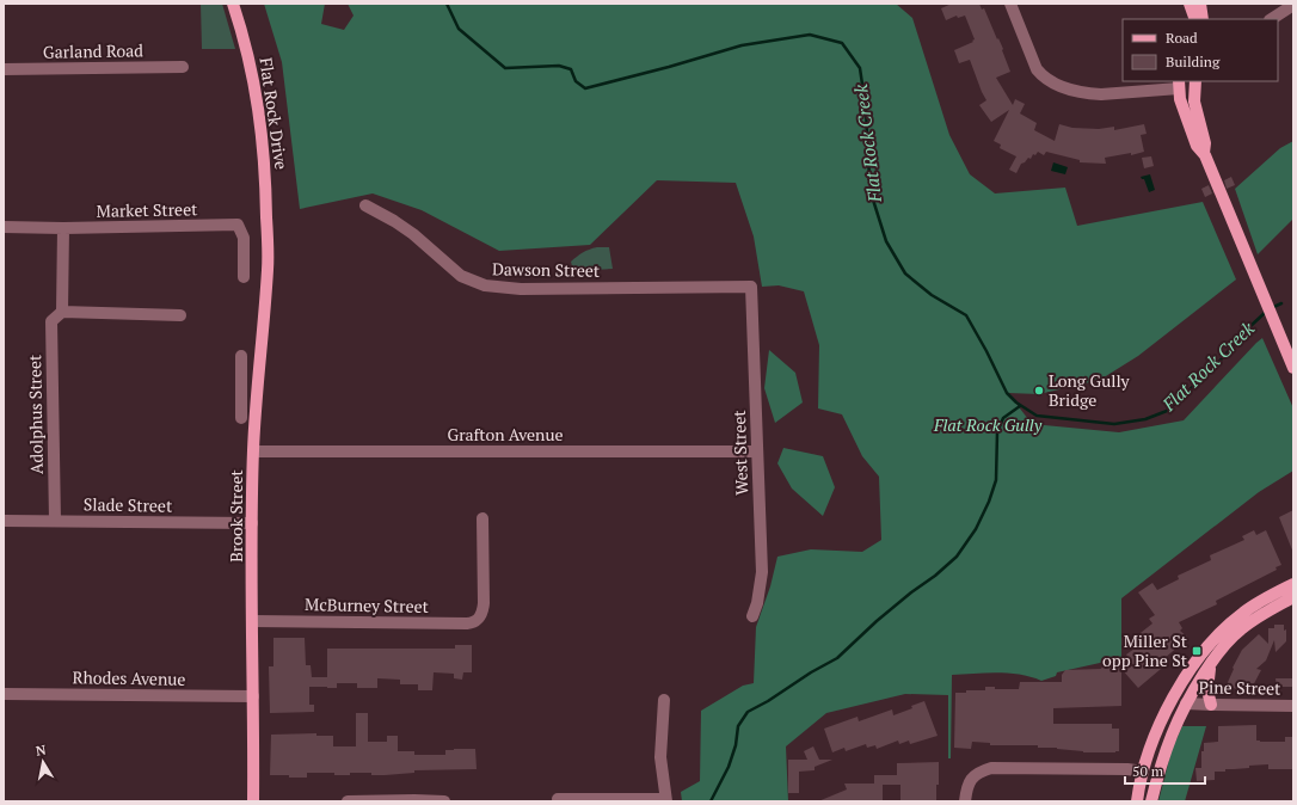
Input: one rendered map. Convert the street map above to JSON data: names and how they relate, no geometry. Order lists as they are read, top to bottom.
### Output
{
  "streets": {
    "main road": ["Flat Rock Drive", "Brook Street"],
    "street": [
      "Garland Road",
      "Market Street",
      "Dawson Street",
      "Adolphus Street",
      "Grafton Avenue",
      "West Street",
      "Slade Street",
      "McBurney Street",
      "Rhodes Avenue",
      "Pine Street"
    ]
  },
  "crossings": [
    ["Flat Rock Drive", "Brook Street"],
    ["Market Street", "Adolphus Street"],
    ["Dawson Street", "West Street"],
    ["Adolphus Street", "Slade Street"],
    ["Grafton Avenue", "West Street"],
    ["Grafton Avenue", "Brook Street"],
    ["Slade Street", "Brook Street"],
    ["Brook Street", "McBurney Street"],
    ["Brook Street", "Rhodes Avenue"]
  ],
  "water": ["Flat Rock Creek"],
  "parks": ["Flat Rock Gully"],
  "places": {
    "other": ["Long Gully Bridge"],
    "transit": ["Miller St opp Pine St"]
  },
  "legend": ["Road", "Building"],
  "scale_bar": "50 m",
  "north": "top"
}
